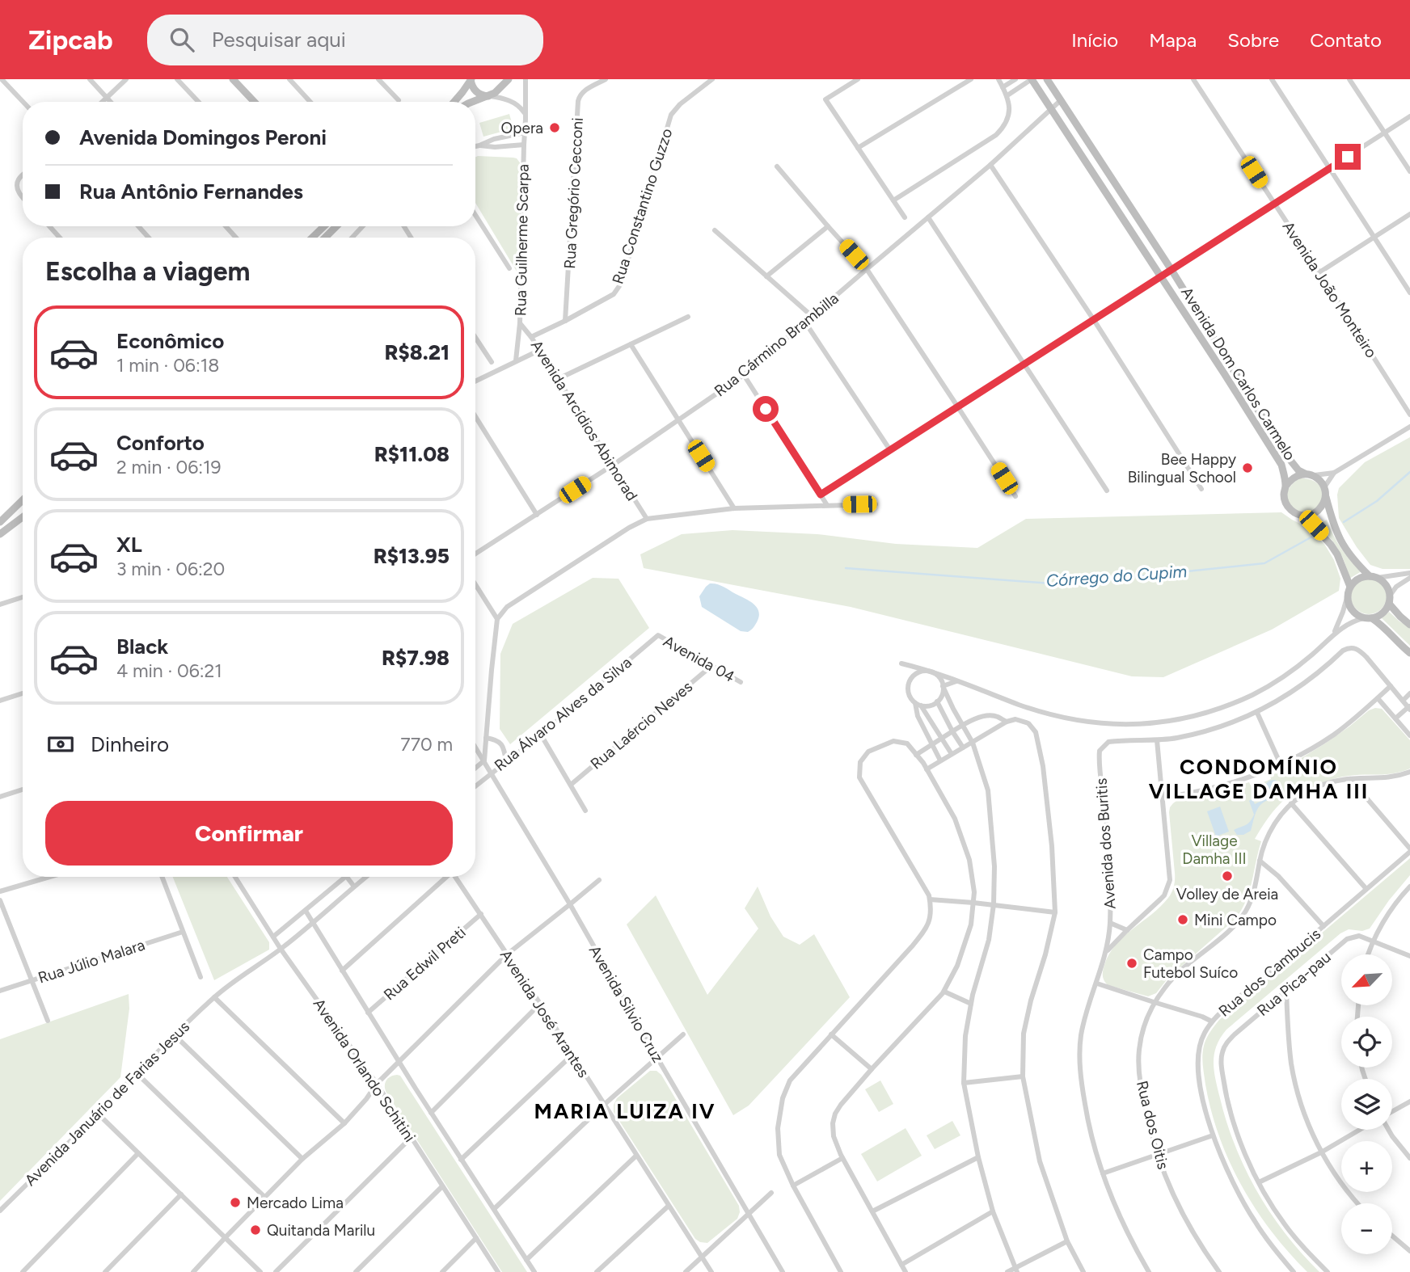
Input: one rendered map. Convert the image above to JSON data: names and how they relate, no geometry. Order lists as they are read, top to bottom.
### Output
{
  "streets": {
    "street": [
      "Rua Gregório Cecconi",
      "Rua Constantino Guzzo",
      "Rua Guilherme Scarpa",
      "Avenida João Monteiro",
      "Rua Cármino Brambilla",
      "Avenida Dom Carlos Carmelo",
      "Avenida Arcídios Abimorad",
      "Avenida 04",
      "Rua Álvaro Alves da Silva",
      "Rua Laércio Neves",
      "Avenida dos Buritis",
      "Rua Júlio Malara",
      "Rua Edwil Preti",
      "Rua dos Cambucis",
      "Rua Pica-pau",
      "Avenida Silvio Cruz",
      "Avenida José Arantes",
      "Avenida Orlando Schitini",
      "Avenida Januário de Farias Jesus",
      "Rua dos Oitis"
    ]
  },
  "crossings": [
    ["Rua Gregório Cecconi", "Rua Constantino Guzzo"],
    ["Rua Constantino Guzzo", "Avenida Arcídios Abimorad"],
    ["Rua Guilherme Scarpa", "Avenida Arcídios Abimorad"],
    ["Rua Cármino Brambilla", "Avenida Dom Carlos Carmelo"],
    ["Rua Cármino Brambilla", "Avenida Arcídios Abimorad"],
    ["Avenida 04", "Rua Álvaro Alves da Silva"],
    ["Avenida 04", "Rua Laércio Neves"],
    ["Rua Álvaro Alves da Silva", "Avenida Silvio Cruz"],
    ["Rua Edwil Preti", "Avenida José Arantes"],
    ["Rua Edwil Preti", "Avenida Orlando Schitini"],
    ["Avenida Orlando Schitini", "Avenida Januário de Farias Jesus"]
  ],
  "districts": ["CONDOMÍNIO VILLAGE DAMHA III", "MARIA LUIZA IV"],
  "water": ["Córrego do Cupim"],
  "parks": ["Village Damha III"],
  "places": [
    "Opera",
    "Bee Happy Bilingual School",
    "Volley de Areia",
    "Mini Campo",
    "Campo Futebol Suíco",
    "Mercado Lima",
    "Quitanda Marilu"
  ],
  "north": "bottom left",
  "page": {
    "header": "Zipcab",
    "search": "Pesquisar aqui",
    "nav": [
      "Início",
      "Mapa",
      "Sobre",
      "Contato"
    ],
    "banner": ["Avenida Domingos Peroni", "Rua Antônio Fernandes"],
    "heading": "Escolha a viagem",
    "list": [
      {
        "name": "Econômico",
        "note": "1 min · 06:18",
        "value": "R$8.21"
      },
      {
        "name": "Conforto",
        "note": "2 min · 06:19",
        "value": "R$11.08"
      },
      {
        "name": "XL",
        "note": "3 min · 06:20",
        "value": "R$13.95"
      },
      {
        "name": "Black",
        "note": "4 min · 06:21",
        "value": "R$7.98"
      }
    ],
    "pay": ["Dinheiro", "770 m"],
    "buttons": "Confirmar",
    "map_buttons": ["+", "−"]
  }
}
